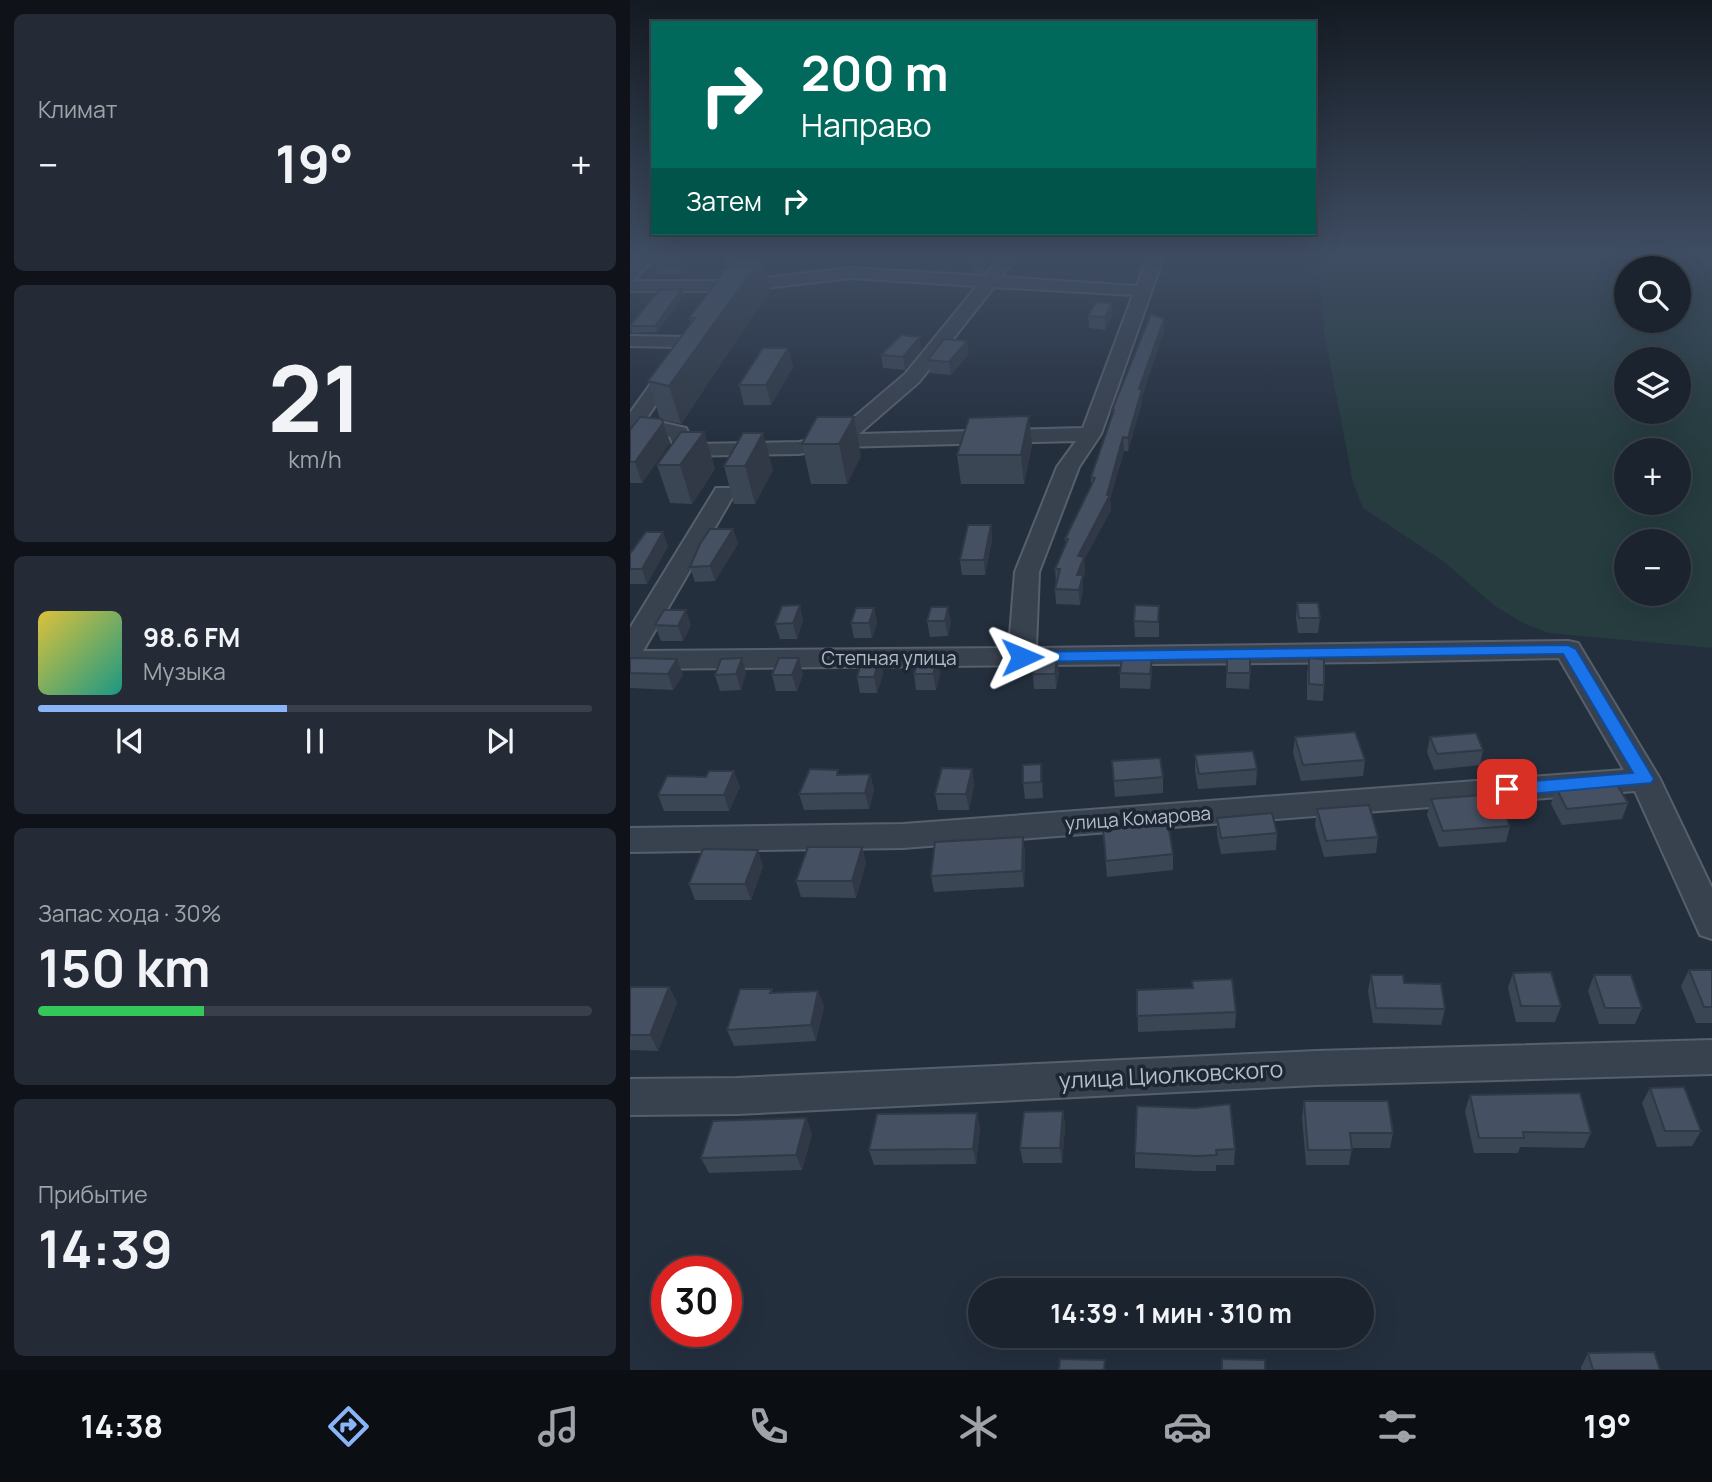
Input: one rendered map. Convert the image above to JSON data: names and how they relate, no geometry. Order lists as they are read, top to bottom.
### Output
{
  "streets": {
    "street": ["Степная улица", "улица Комарова", "улица Циолковского"]
  },
  "crossings": [
    ["Степная улица", "улица Комарова"]
  ],
  "page": {
    "tile": [
      "Климат",
      ["21", "km/h"],
      ["Запас хода · 30%", "150 km"],
      ["Прибытие", "14:39"]
    ],
    "turn": ["200 m", "Направо"],
    "heat": ["−", "19°", "+"],
    "then": "Затем",
    "map_buttons": ["+", "−"],
    "song": ["98.6 FM", "Музыка"],
    "limit": "30",
    "trip": "14:39 · 1 мин · 310 m",
    "tabs": ["14:38", "19°"]
  }
}
